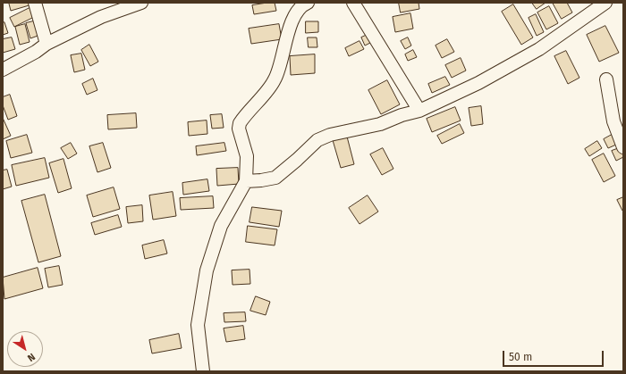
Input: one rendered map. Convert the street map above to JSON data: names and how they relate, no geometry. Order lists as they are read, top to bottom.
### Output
{
  "scale_bar": "50 m",
  "north": "bottom right"
}
